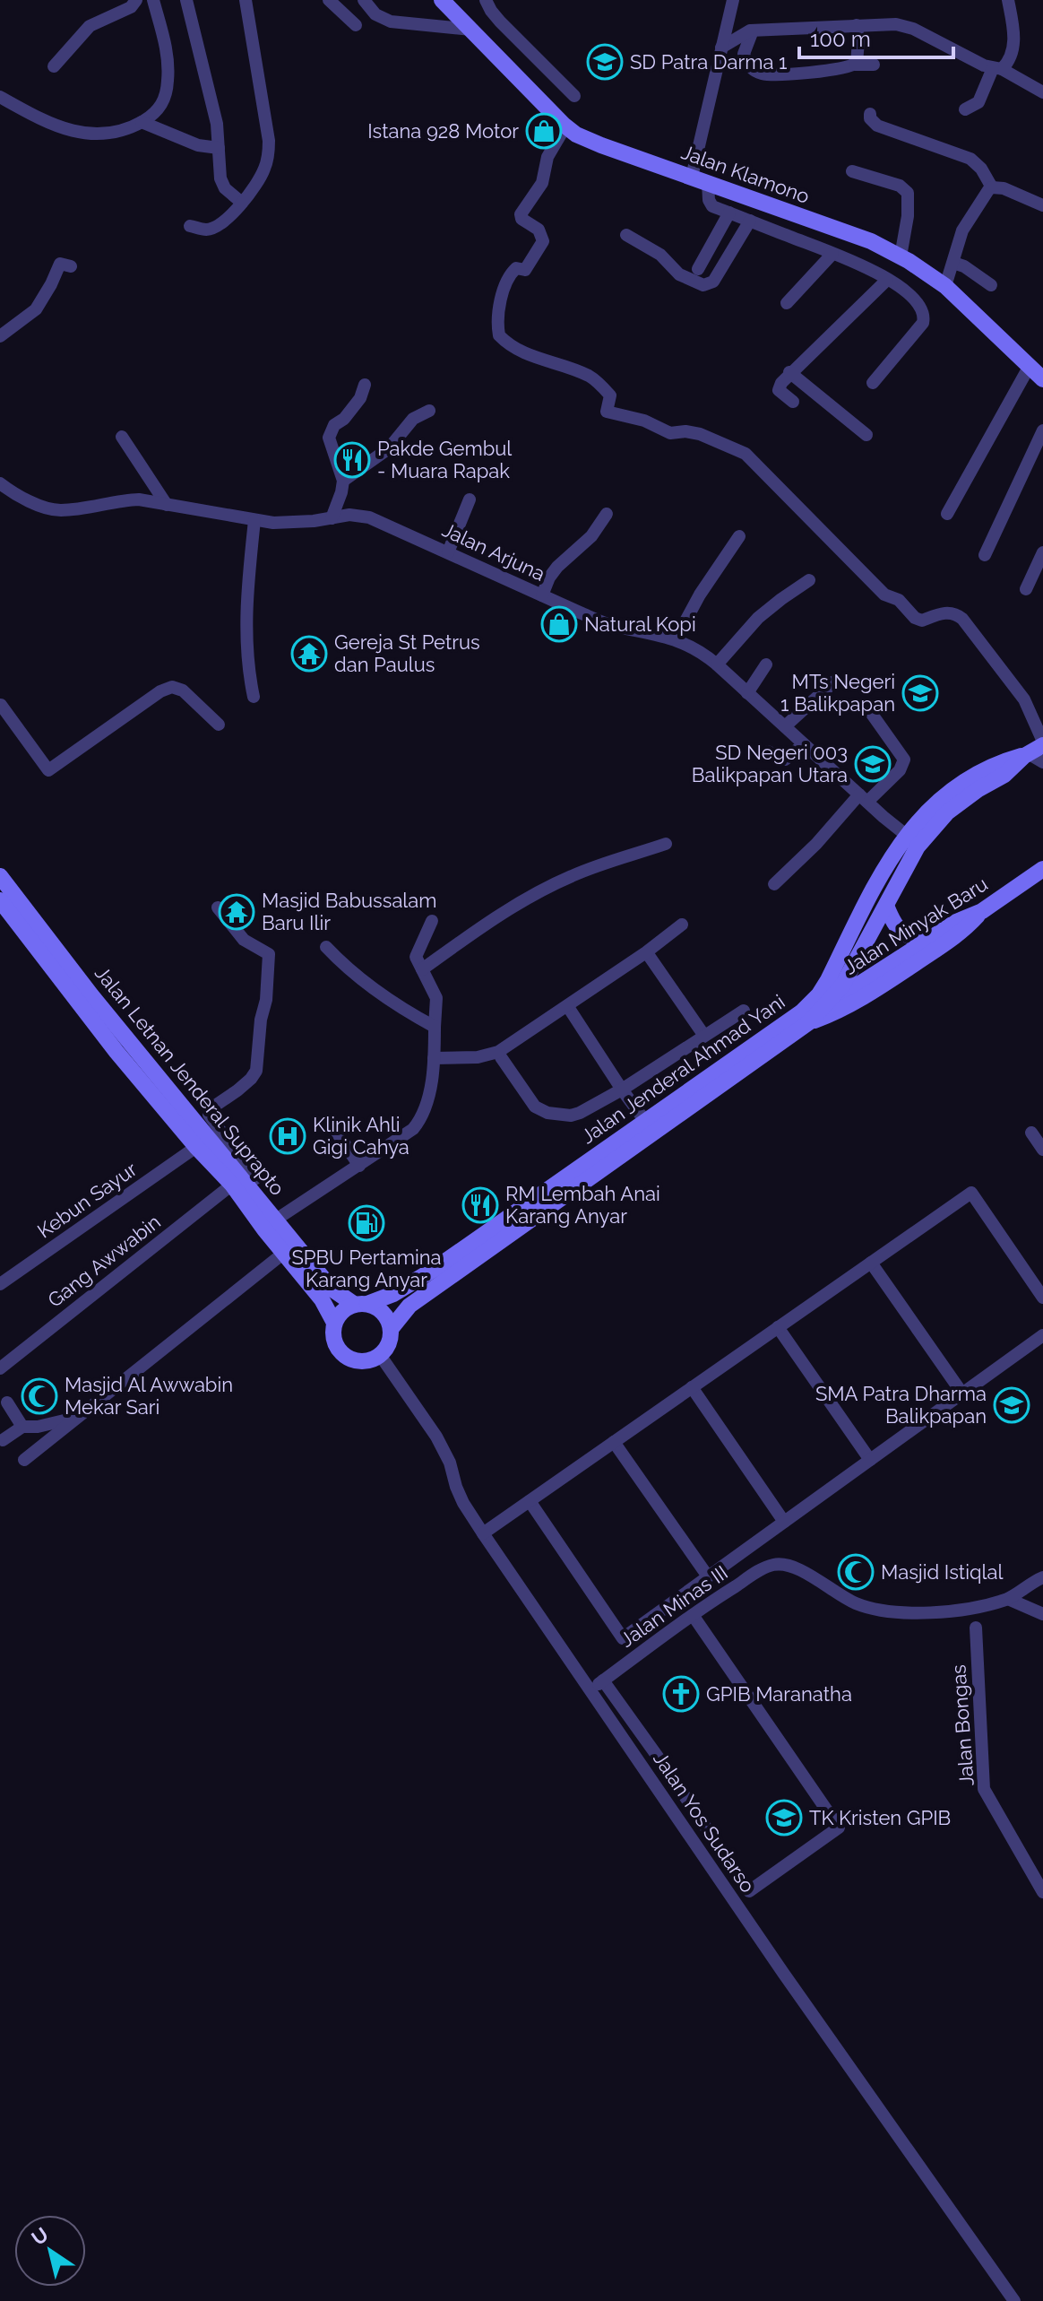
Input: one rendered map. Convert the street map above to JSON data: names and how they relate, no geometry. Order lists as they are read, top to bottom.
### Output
{
  "streets": {
    "main road": [
      "Jalan Klamono",
      "Jalan Minyak Baru",
      "Jalan Jenderal Ahmad Yani",
      "Jalan Letnan Jenderal Suprapto"
    ],
    "street": [
      "Jalan Arjuna",
      "Kebun Sayur",
      "Gang Awwabin",
      "Jalan Minas III",
      "Jalan Bongas",
      "Jalan Yos Sudarso"
    ]
  },
  "crossings": [
    ["Jalan Arjuna", "Jalan Jenderal Ahmad Yani"],
    ["Jalan Minyak Baru", "Jalan Jenderal Ahmad Yani"],
    ["Jalan Jenderal Ahmad Yani", "Jalan Letnan Jenderal Suprapto"],
    ["Jalan Jenderal Ahmad Yani", "Jalan Yos Sudarso"],
    ["Jalan Letnan Jenderal Suprapto", "Kebun Sayur"],
    ["Jalan Letnan Jenderal Suprapto", "Gang Awwabin"],
    ["Jalan Letnan Jenderal Suprapto", "Jalan Yos Sudarso"],
    ["Jalan Minas III", "Jalan Yos Sudarso"]
  ],
  "places": {
    "school or university": [
      "SD Patra Darma 1",
      "MTs Negeri 1 Balikpapan",
      "SD Negeri 003 Balikpapan Utara",
      "SMA Patra Dharma Balikpapan",
      "TK Kristen GPIB"
    ],
    "shop": ["Istana 928 Motor", "Natural Kopi"],
    "restaurant": ["Pakde Gembul - Muara Rapak", "RM Lembah Anai Karang Anyar"],
    "temple": ["Gereja St Petrus dan Paulus", "Masjid Babussalam Baru Ilir"],
    "hospital": ["Klinik Ahli Gigi Cahya"],
    "fuel station": ["SPBU Pertamina Karang Anyar"],
    "mosque": ["Masjid Al Awwabin Mekar Sari", "Masjid Istiqlal"],
    "church": ["GPIB Maranatha"]
  },
  "scale_bar": "100 m",
  "north": "top left"
}
